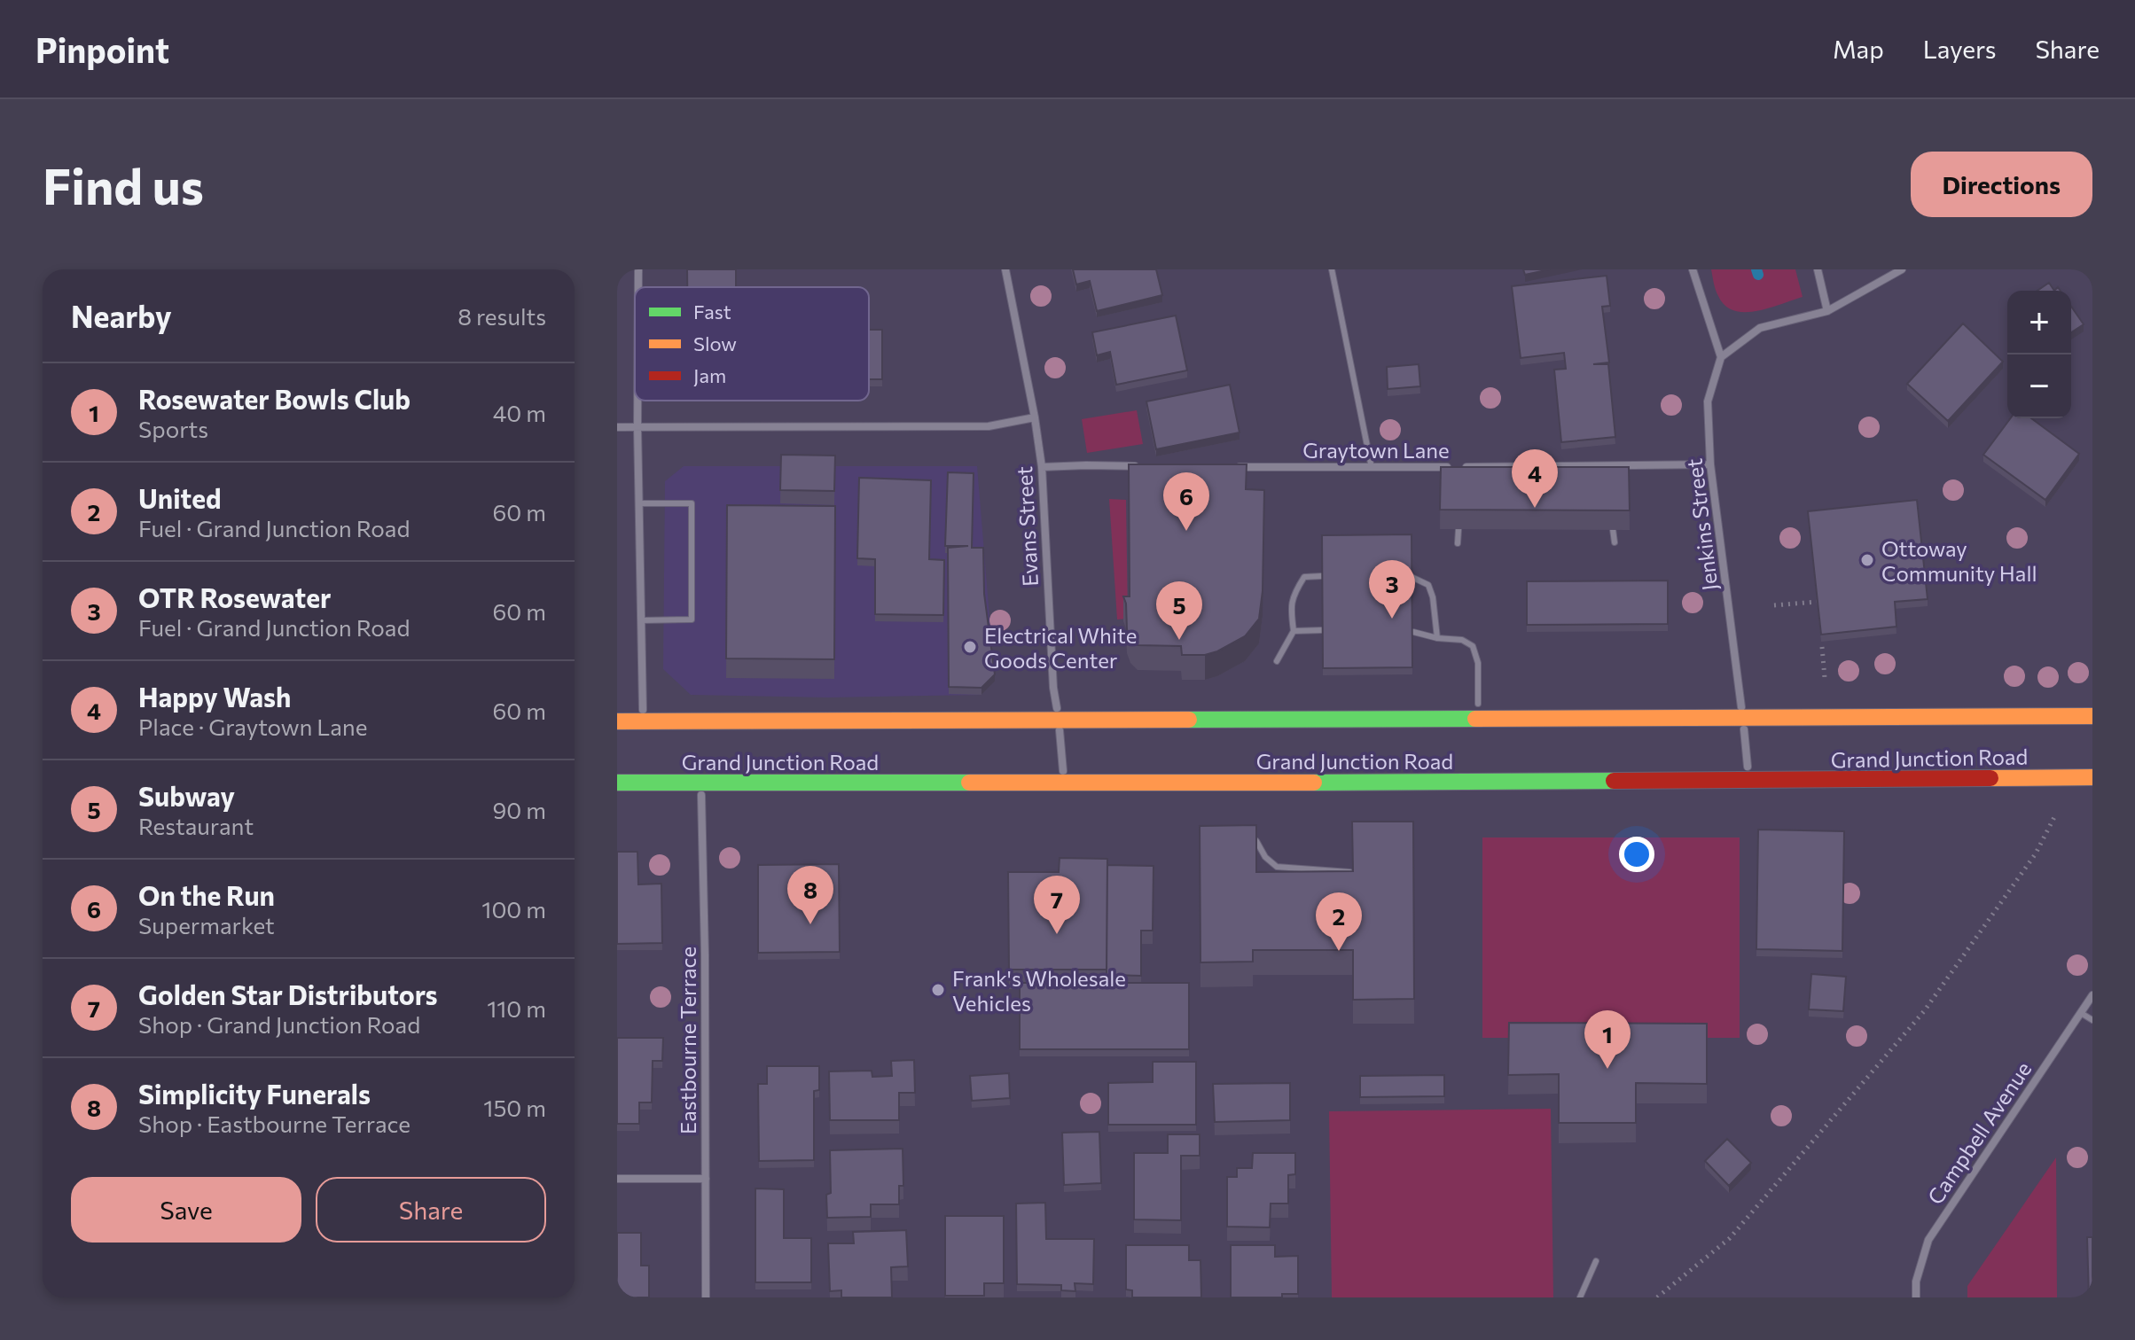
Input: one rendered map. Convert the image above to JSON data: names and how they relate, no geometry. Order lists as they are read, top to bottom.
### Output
{
  "streets": {
    "highway": ["Grand Junction Road"],
    "street": [
      "Graytown Lane",
      "Jenkins Street",
      "Evans Street",
      "Eastbourne Terrace",
      "Campbell Avenue"
    ]
  },
  "crossings": [
    ["Graytown Lane", "Jenkins Street"],
    ["Jenkins Street", "Grand Junction Road"],
    ["Evans Street", "Grand Junction Road"],
    ["Grand Junction Road", "Eastbourne Terrace"]
  ],
  "places": ["Ottoway Community Hall", "Electrical White Goods Center", "Frank's Wholesale Vehicles"],
  "legend": ["Fast", "Slow", "Jam"],
  "page": {
    "header": "Pinpoint",
    "nav": ["Map", "Layers", "Share"],
    "buttons": [
      "Directions",
      ["Save", "Share"]
    ],
    "title": "Find us",
    "heading": ["Nearby", "8 results"],
    "map_buttons": ["+", "−"],
    "list": [
      {
        "mark": "1",
        "name": "Rosewater Bowls Club",
        "note": "Sports",
        "value": "40 m"
      },
      {
        "mark": "2",
        "name": "United",
        "note": "Fuel · Grand Junction Road",
        "value": "60 m"
      },
      {
        "mark": "3",
        "name": "OTR Rosewater",
        "note": "Fuel · Grand Junction Road",
        "value": "60 m"
      },
      {
        "mark": "4",
        "name": "Happy Wash",
        "note": "Place · Graytown Lane",
        "value": "60 m"
      },
      {
        "mark": "5",
        "name": "Subway",
        "note": "Restaurant",
        "value": "90 m"
      },
      {
        "mark": "6",
        "name": "On the Run",
        "note": "Supermarket",
        "value": "100 m"
      },
      {
        "mark": "7",
        "name": "Golden Star Distributors",
        "note": "Shop · Grand Junction Road",
        "value": "110 m"
      },
      {
        "mark": "8",
        "name": "Simplicity Funerals",
        "note": "Shop · Eastbourne Terrace",
        "value": "150 m"
      }
    ],
    "pins": [
      "4",
      "6",
      "3",
      "5",
      "8",
      "7",
      "2",
      "1"
    ]
  }
}
